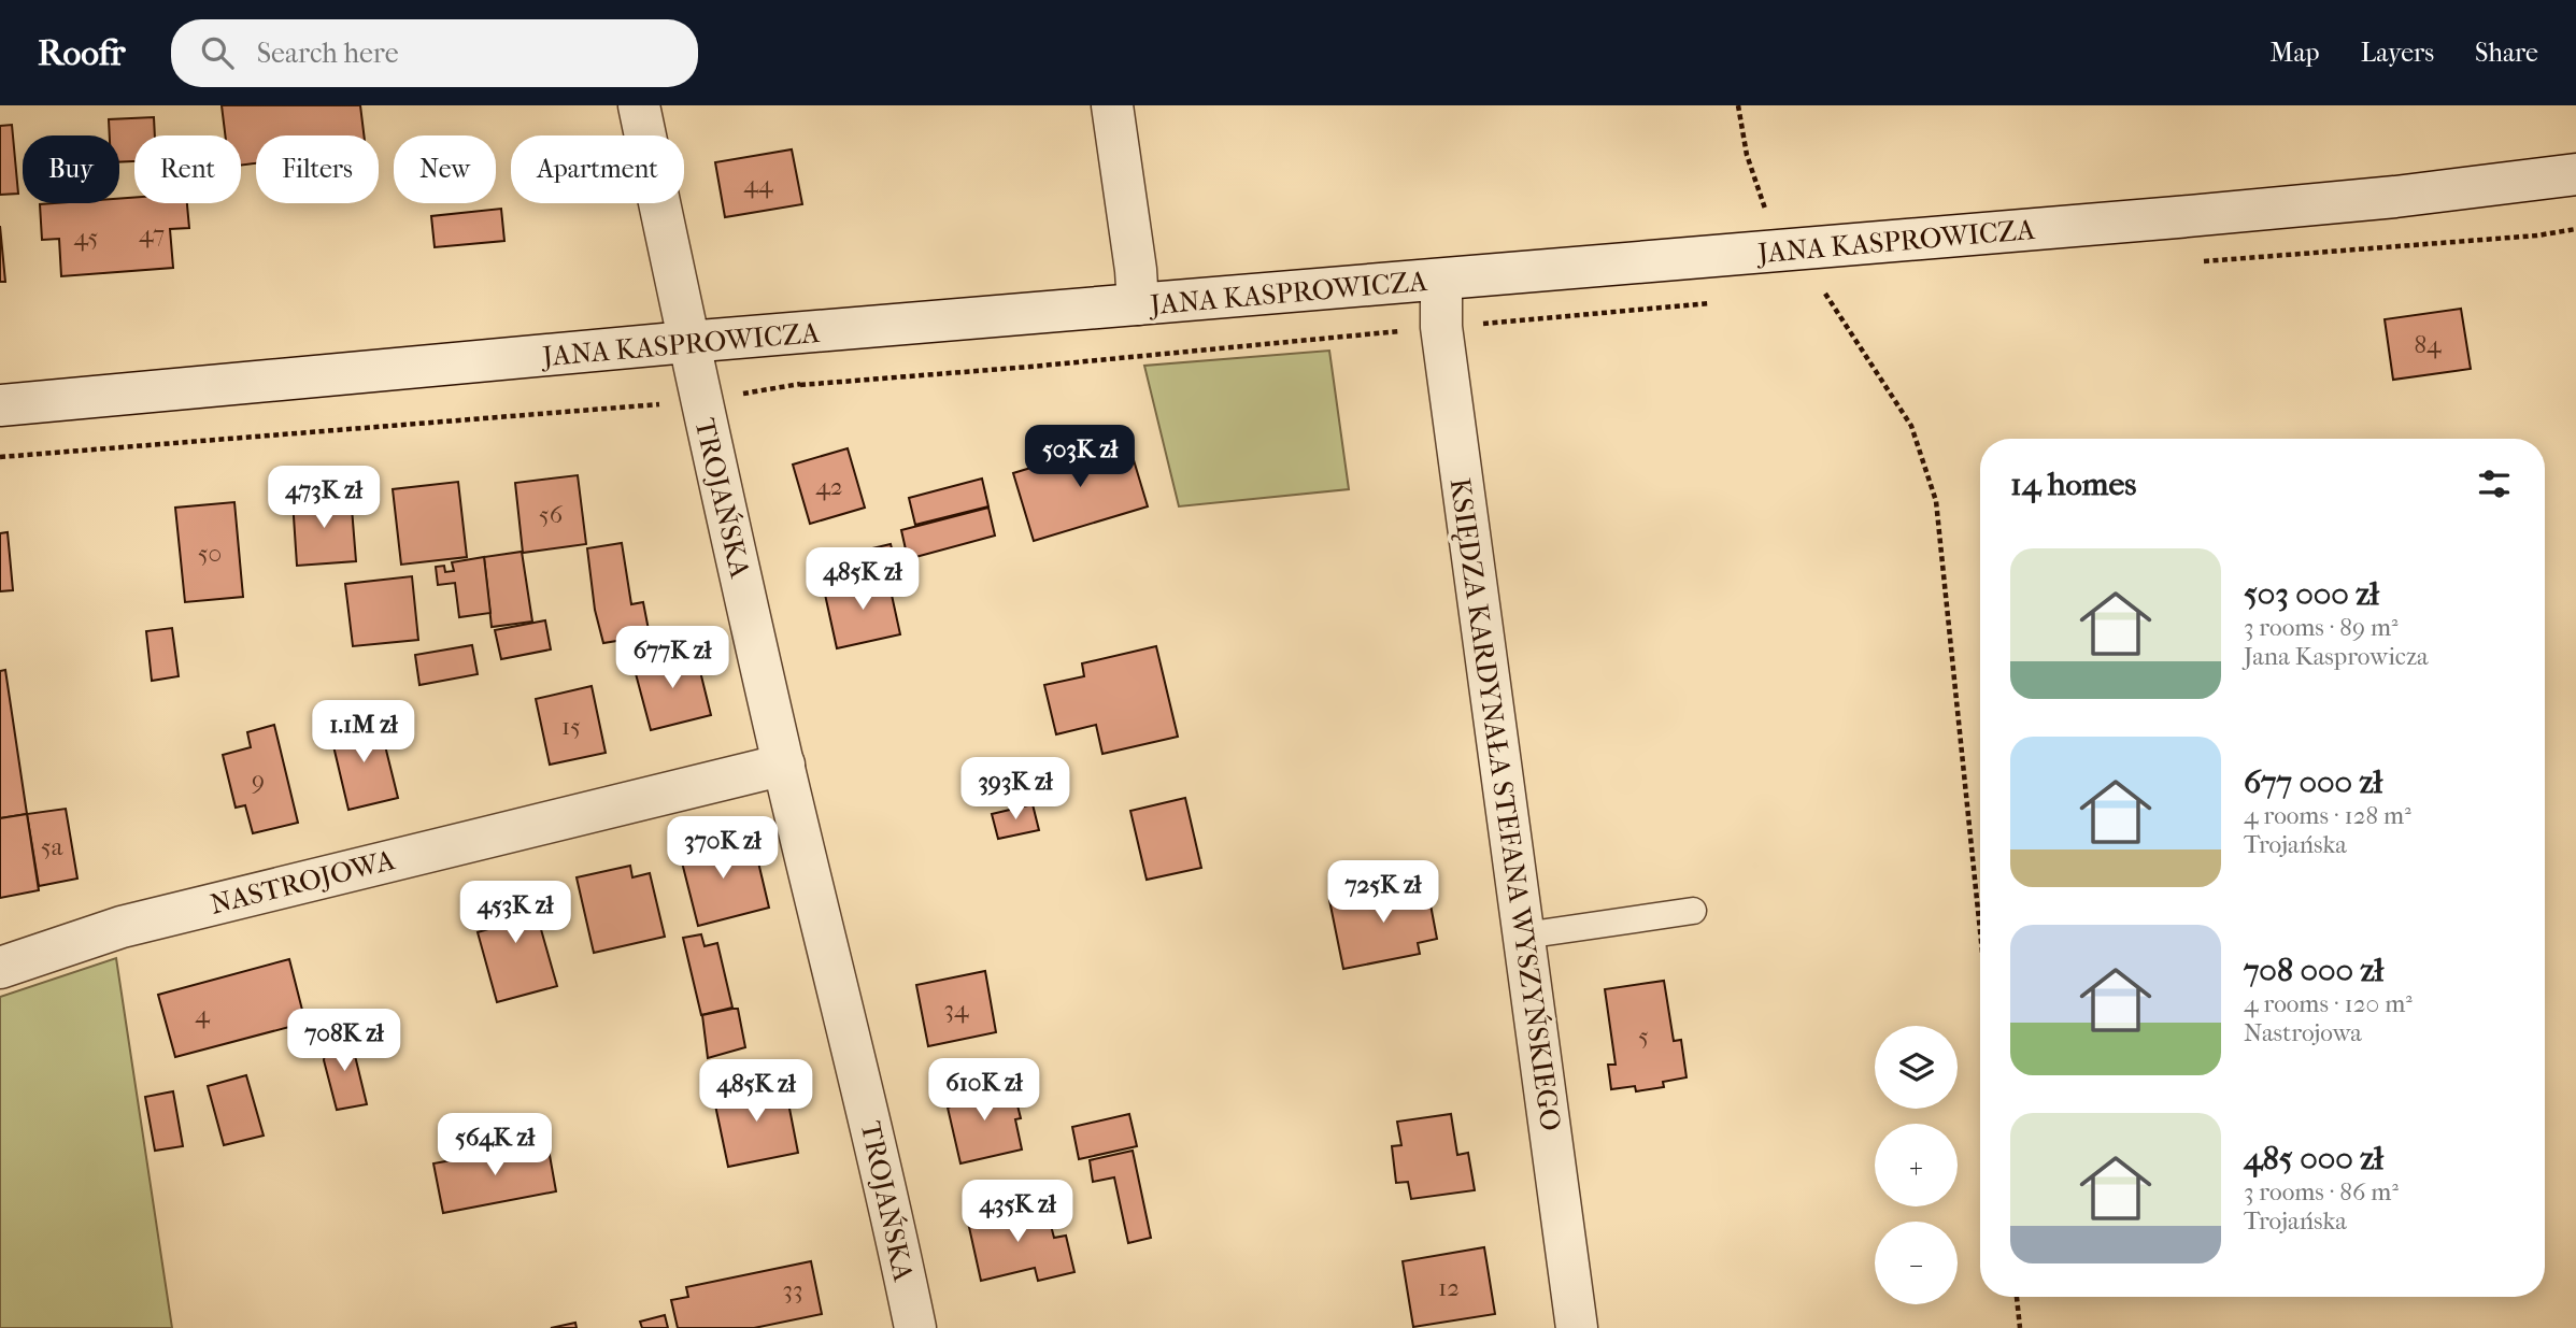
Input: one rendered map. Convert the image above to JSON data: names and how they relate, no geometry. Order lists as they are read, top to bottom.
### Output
{
  "streets": {
    "street": [
      "JANA KASPROWICZA",
      "TROJAŃSKA",
      "KSIĘDZA KARDYNAŁA STEFANA WYSZYŃSKIEGO",
      "NASTROJOWA"
    ]
  },
  "crossings": [
    ["JANA KASPROWICZA", "TROJAŃSKA"],
    ["JANA KASPROWICZA", "KSIĘDZA KARDYNAŁA STEFANA WYSZYŃSKIEGO"],
    ["TROJAŃSKA", "NASTROJOWA"]
  ],
  "house_numbers": [
    "44",
    "47",
    "45",
    "84",
    "42",
    "56",
    "50",
    "15",
    "9",
    "5a",
    "34",
    "4",
    "5",
    "12",
    "33"
  ],
  "page": {
    "header": "Roofr",
    "search": "Search here",
    "nav": ["Map", "Layers", "Share"],
    "chip": [
      "Buy",
      "Rent",
      "Filters",
      "New",
      "Apartment"
    ],
    "price": [
      "503K zł",
      "473K zł",
      "485K zł",
      "677K zł",
      "1.1M zł",
      "393K zł",
      "370K zł",
      "725K zł",
      "453K zł",
      "708K zł",
      "610K zł",
      "485K zł",
      "564K zł",
      "435K zł"
    ],
    "heading": "14 homes",
    "list": [
      {
        "name": "503 000 zł",
        "note": "3 rooms · 89 m² · Jana Kasprowicza"
      },
      {
        "name": "677 000 zł",
        "note": "4 rooms · 128 m² · Trojańska"
      },
      {
        "name": "708 000 zł",
        "note": "4 rooms · 120 m² · Nastrojowa"
      },
      {
        "name": "485 000 zł",
        "note": "3 rooms · 86 m² · Trojańska"
      }
    ],
    "map_buttons": ["+", "−"]
  }
}
